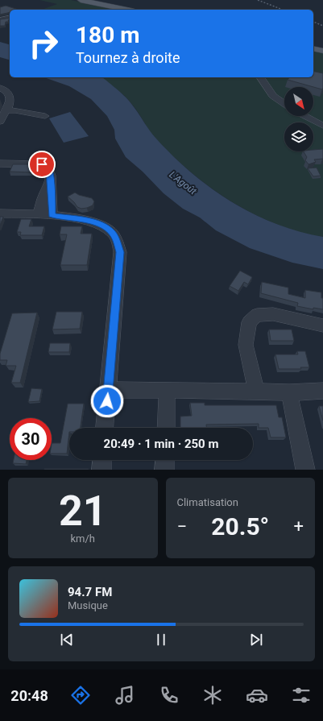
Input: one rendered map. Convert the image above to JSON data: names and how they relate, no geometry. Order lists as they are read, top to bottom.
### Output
{
  "water": ["L'Agoût"],
  "north": "bottom right",
  "page": {
    "turn": ["180 m", "Tournez à droite"],
    "limit": "30",
    "trip": "20:49 · 1 min · 250 m",
    "tile": [
      ["21", "km/h"],
      "Climatisation"
    ],
    "heat": ["−", "20.5°", "+"],
    "song": ["94.7 FM", "Musique"],
    "tabs": "20:48"
  }
}
